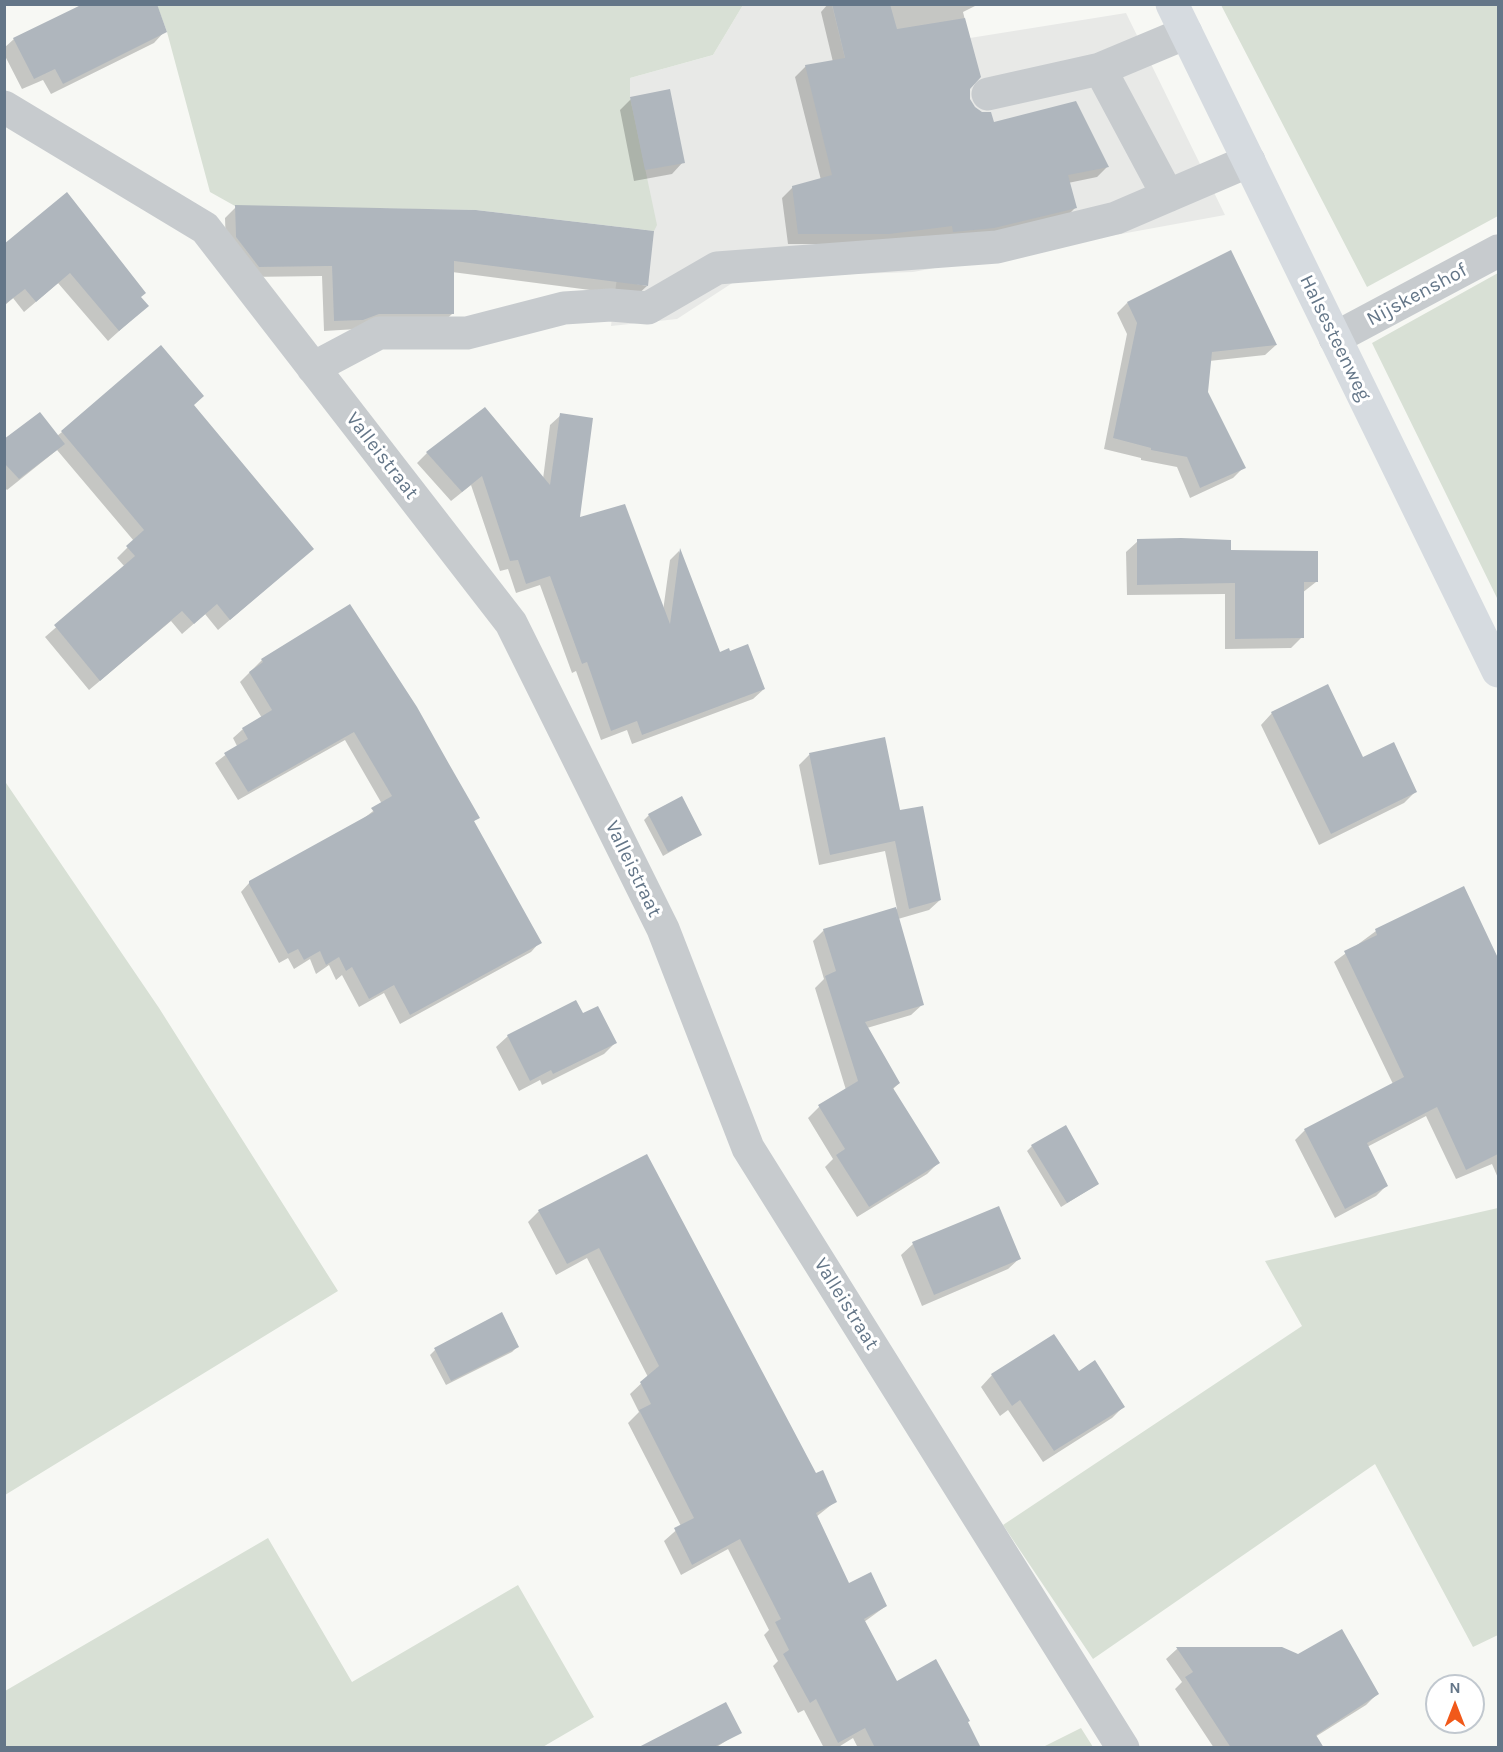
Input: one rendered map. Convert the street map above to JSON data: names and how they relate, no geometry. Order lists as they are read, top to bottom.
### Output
{
  "streets": {
    "main road": ["Halsesteenweg"],
    "street": ["Nijskenshof", "Valleistraat"]
  },
  "crossings": [
    ["Nijskenshof", "Halsesteenweg"]
  ],
  "north": "top"
}
